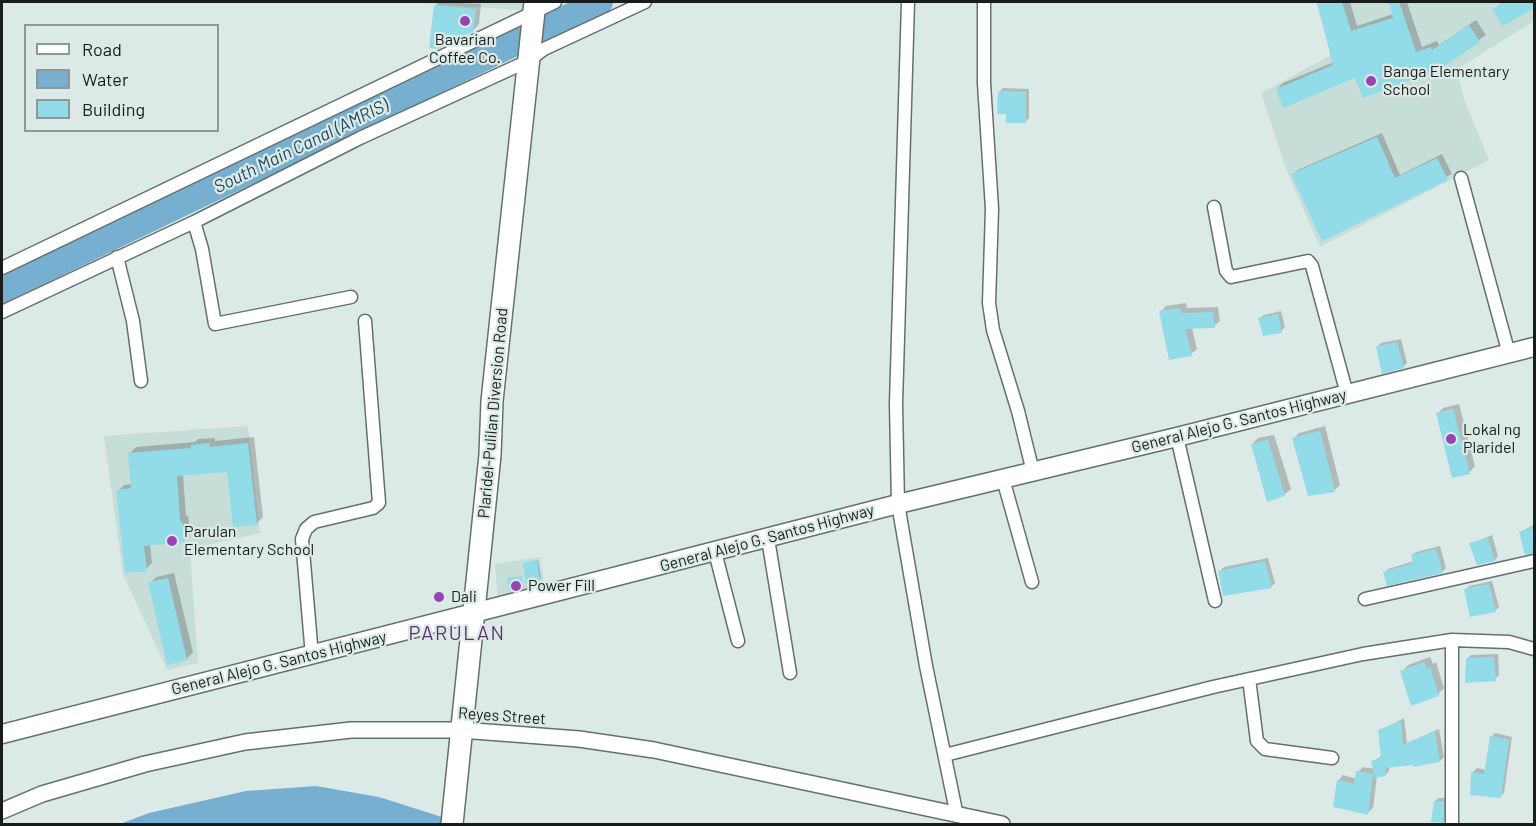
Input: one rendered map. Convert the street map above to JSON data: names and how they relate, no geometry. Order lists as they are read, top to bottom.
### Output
{
  "streets": {
    "highway": ["Plaridel-Pulilan Diversion Road"],
    "main road": ["General Alejo G. Santos Highway"],
    "street": ["Reyes Street"]
  },
  "crossings": [
    ["Plaridel-Pulilan Diversion Road", "General Alejo G. Santos Highway"],
    ["Plaridel-Pulilan Diversion Road", "Reyes Street"]
  ],
  "districts": ["PARULAN"],
  "water": ["South Main Canal (AMRIS)"],
  "places": [
    "Bavarian Coffee Co.",
    "Banga Elementary School",
    "Lokal ng Plaridel",
    "Parulan Elementary School",
    "Power Fill",
    "Dali"
  ],
  "legend": ["Road", "Water", "Building"]
}
